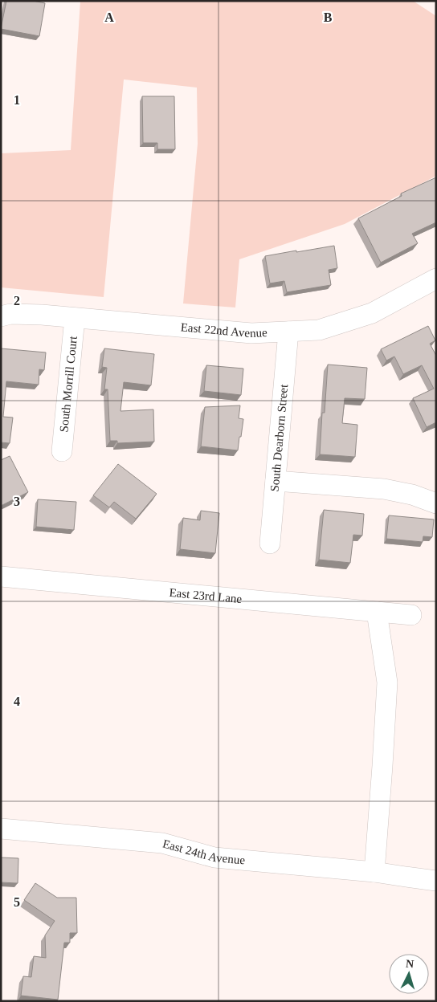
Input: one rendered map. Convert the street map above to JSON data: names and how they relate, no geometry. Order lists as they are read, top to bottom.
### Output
{
  "streets": {
    "street": [
      "East 22nd Avenue",
      "South Morrill Court",
      "South Dearborn Street",
      "East 23rd Lane",
      "East 24th Avenue"
    ]
  },
  "crossings": [
    ["East 22nd Avenue", "South Morrill Court"],
    ["East 22nd Avenue", "South Dearborn Street"]
  ],
  "north": "top",
  "grid": {
    "columns": ["A", "B"],
    "rows": [
      "1",
      "2",
      "3",
      "4",
      "5"
    ]
  }
}
